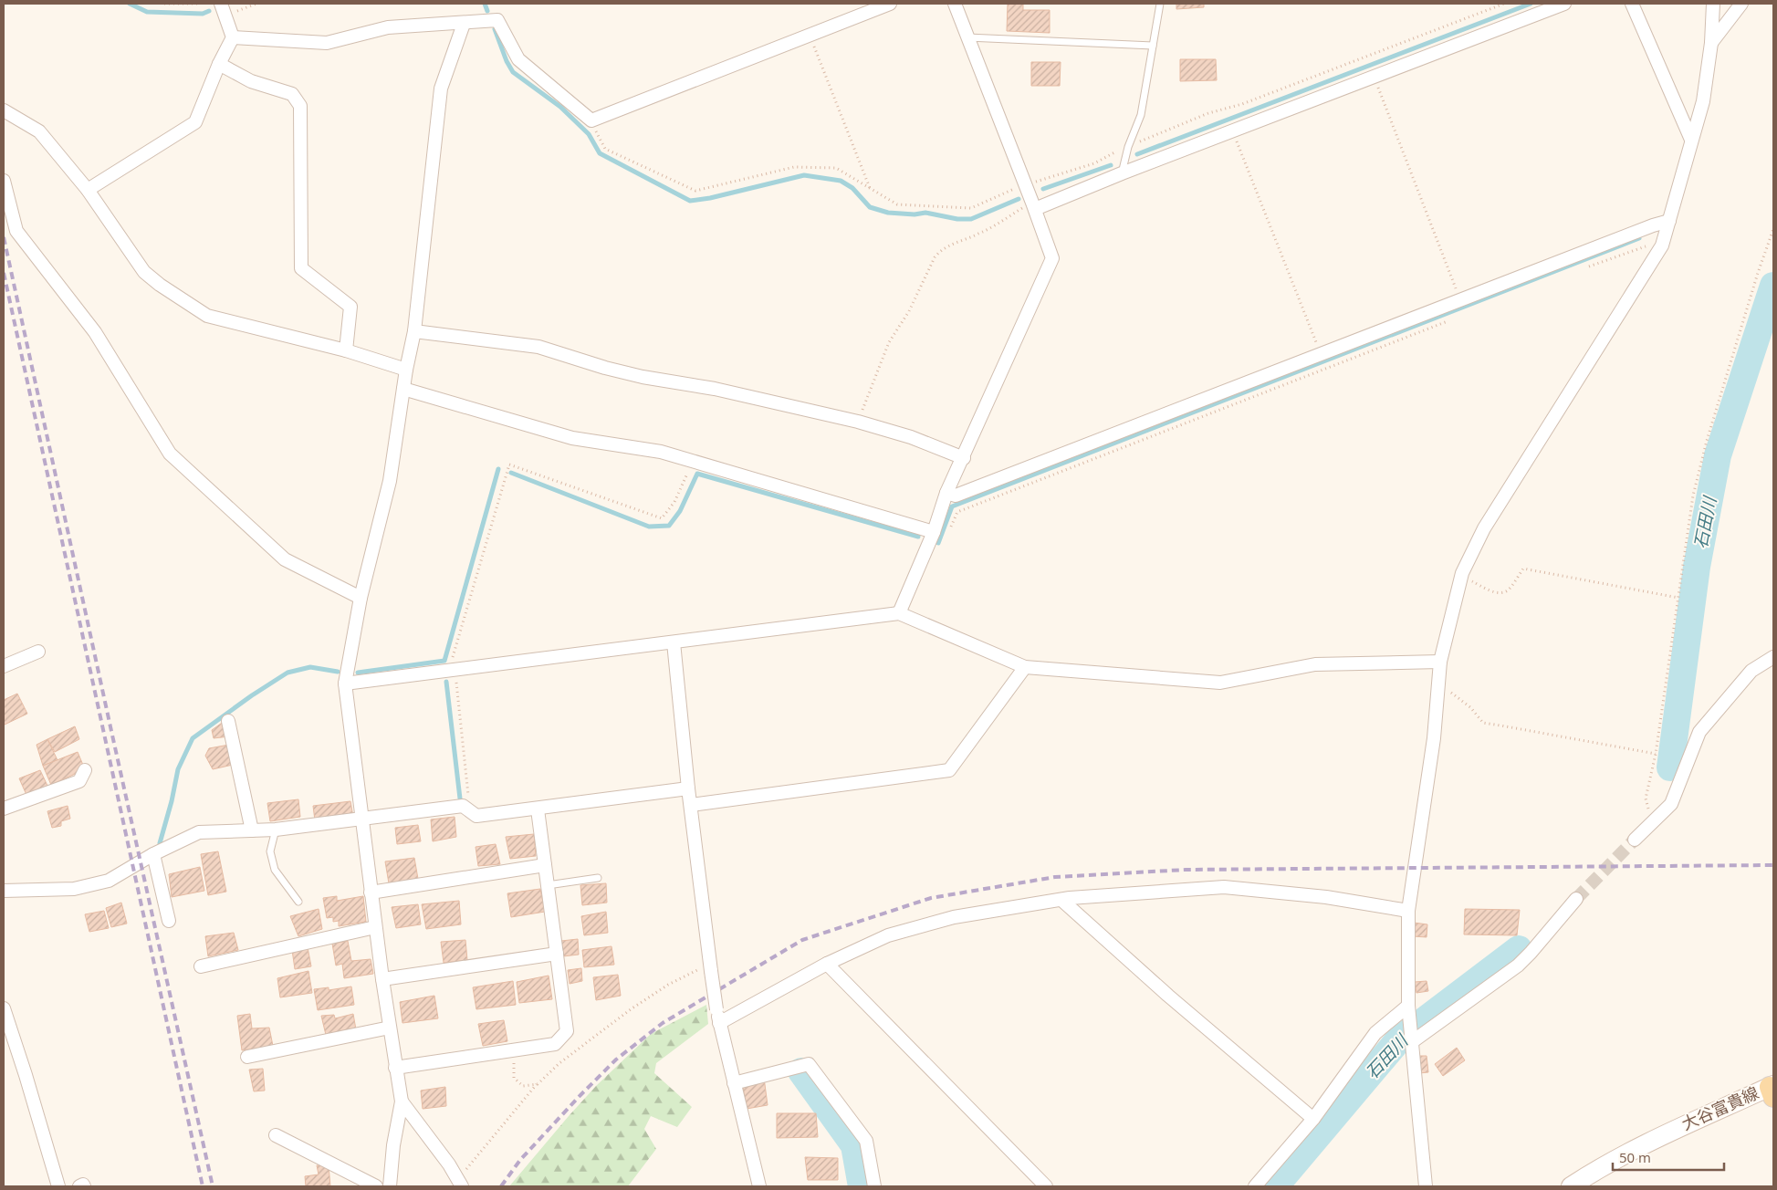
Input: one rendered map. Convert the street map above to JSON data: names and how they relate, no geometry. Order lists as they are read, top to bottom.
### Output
{
  "streets": {
    "main road": ["大谷富貴線"]
  },
  "water": ["石田川"],
  "scale_bar": "50 m"
}
